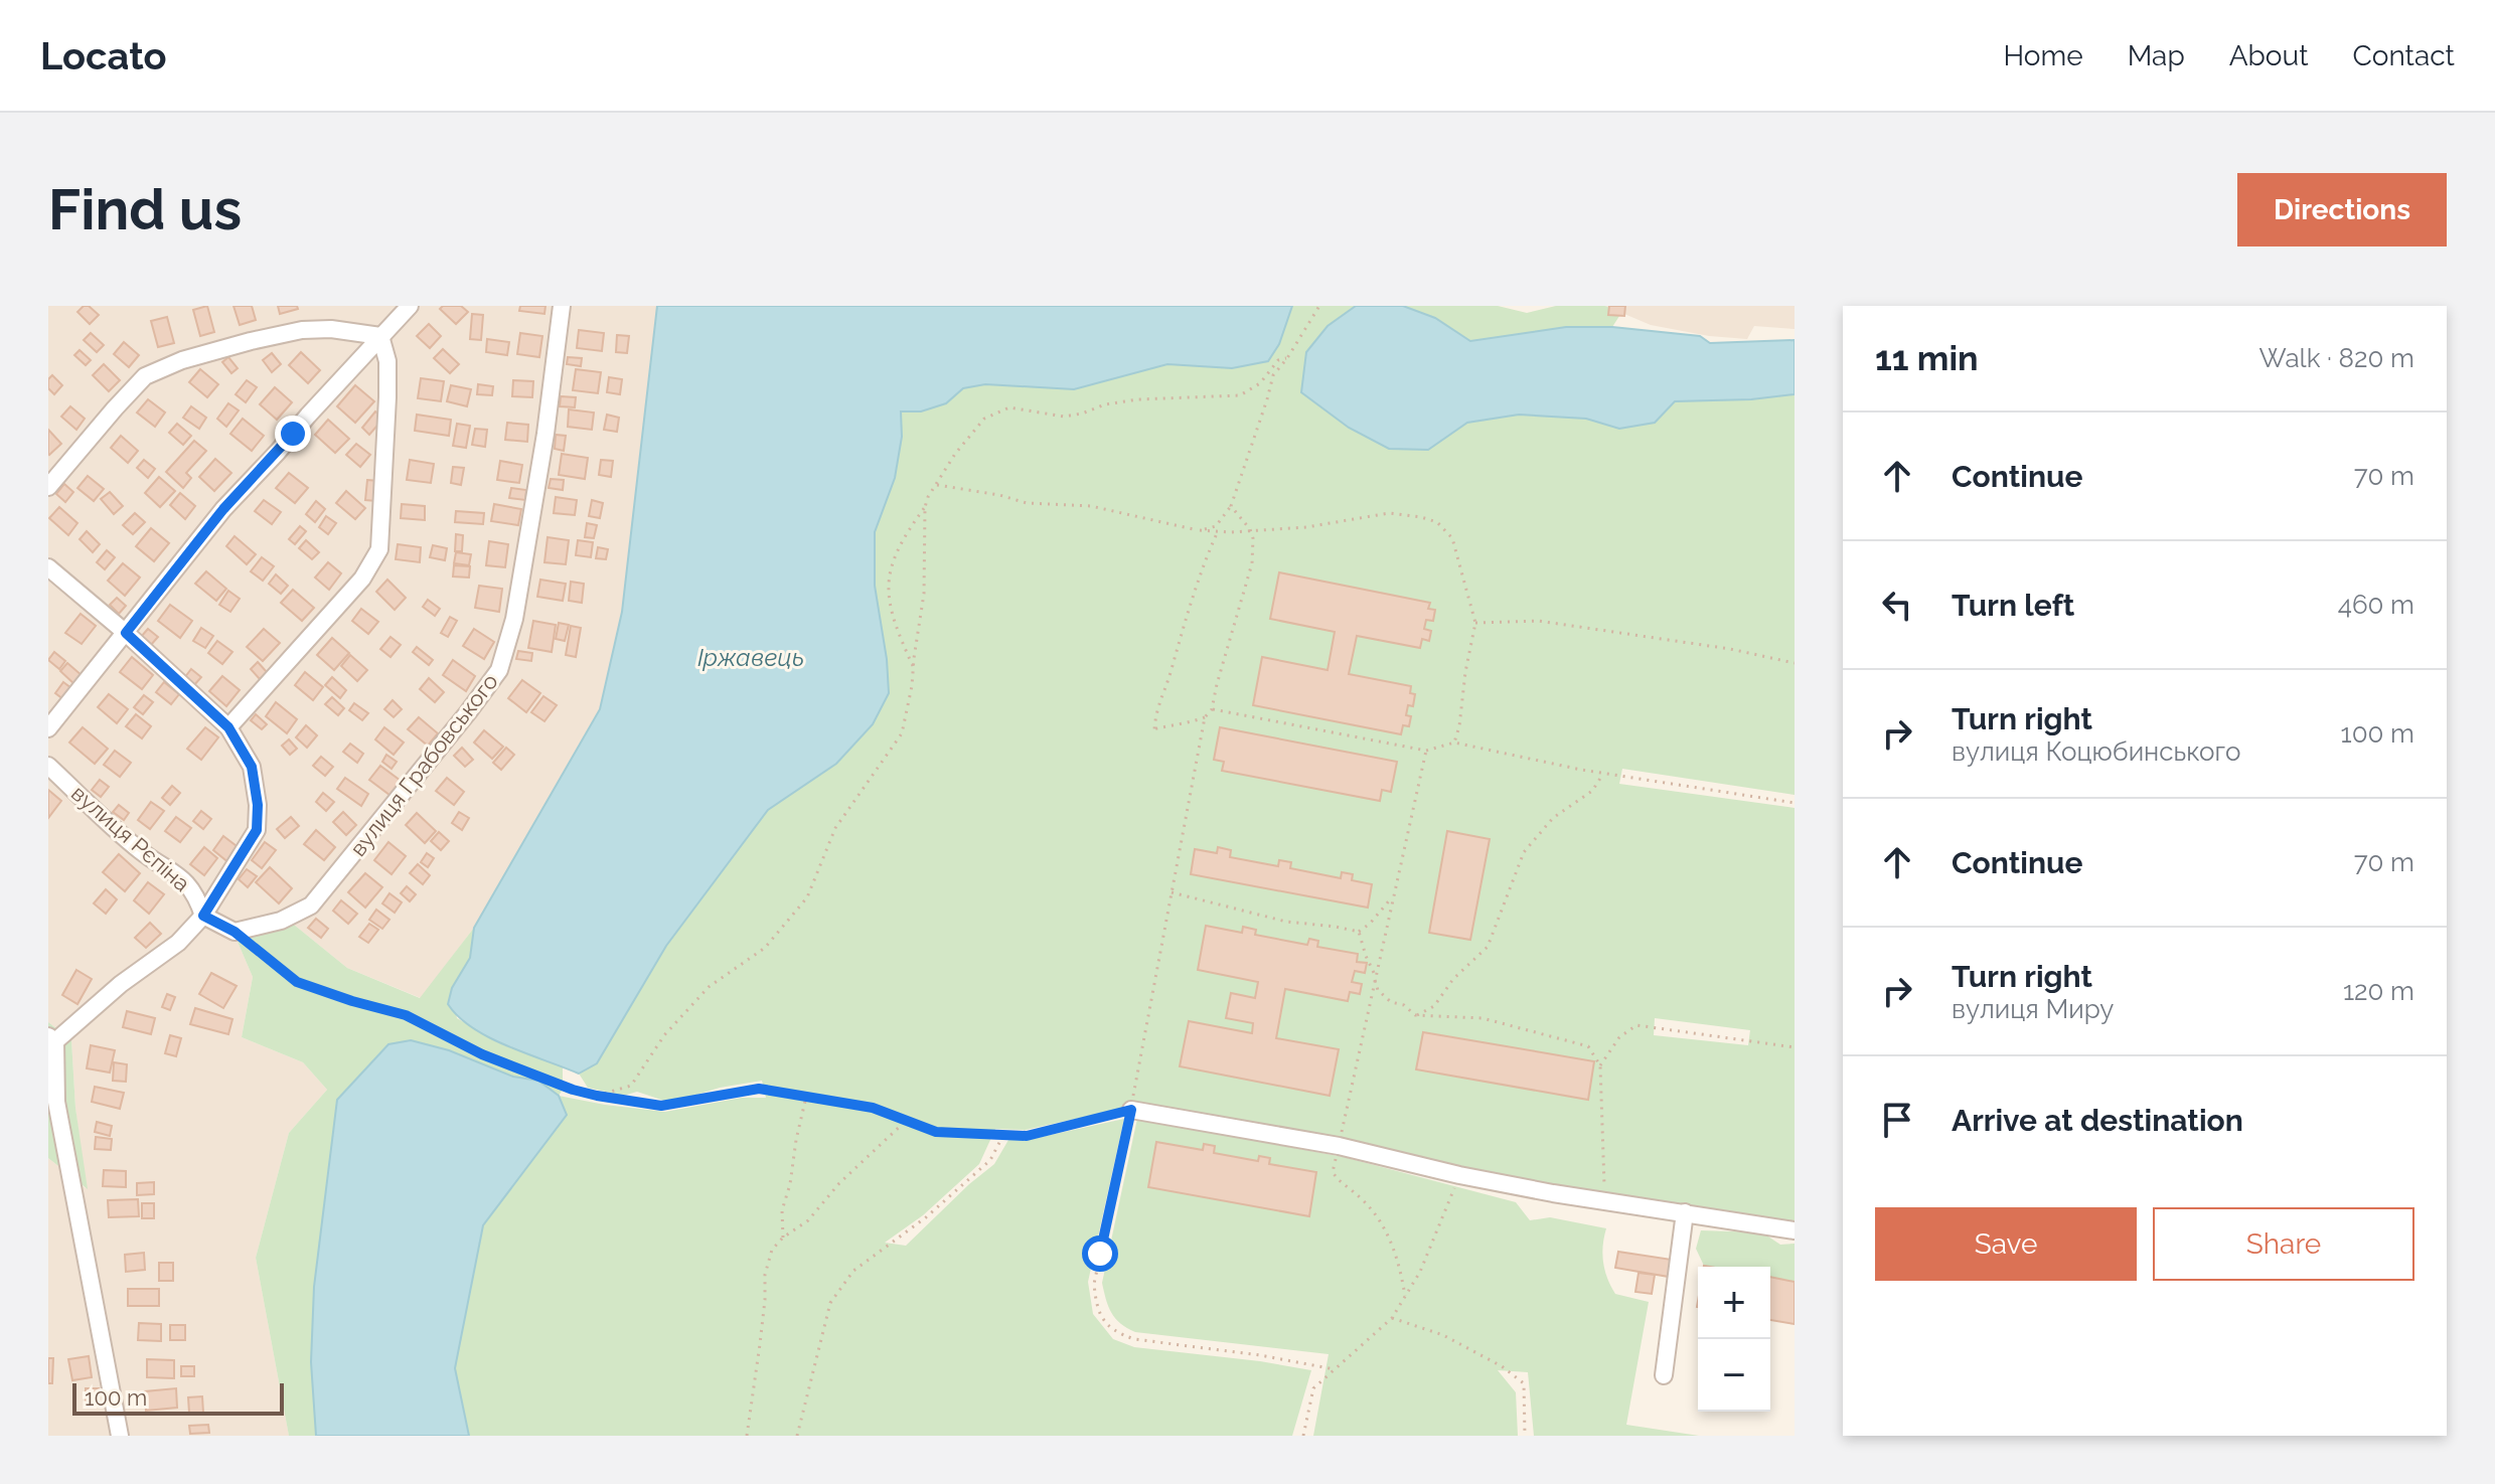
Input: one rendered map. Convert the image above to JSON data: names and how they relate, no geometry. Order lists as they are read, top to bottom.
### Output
{
  "streets": {
    "street": ["вулиця Грабовського", "вулиця Рєпіна"]
  },
  "water": ["Іржавець"],
  "scale_bar": "100 m",
  "page": {
    "header": "Locato",
    "nav": [
      "Home",
      "Map",
      "About",
      "Contact"
    ],
    "buttons": [
      "Directions",
      ["Save", "Share"]
    ],
    "title": "Find us",
    "heading": ["11 min", "Walk · 820 m"],
    "list": [
      ["Continue", "70 m"],
      ["Turn left", "460 m"],
      ["Turn right", "вулиця Коцюбинського", "100 m"],
      ["Continue", "70 m"],
      ["Turn right", "вулиця Миру", "120 m"],
      "Arrive at destination"
    ],
    "map_buttons": ["+", "−"],
    "scale": "100 m"
  }
}
